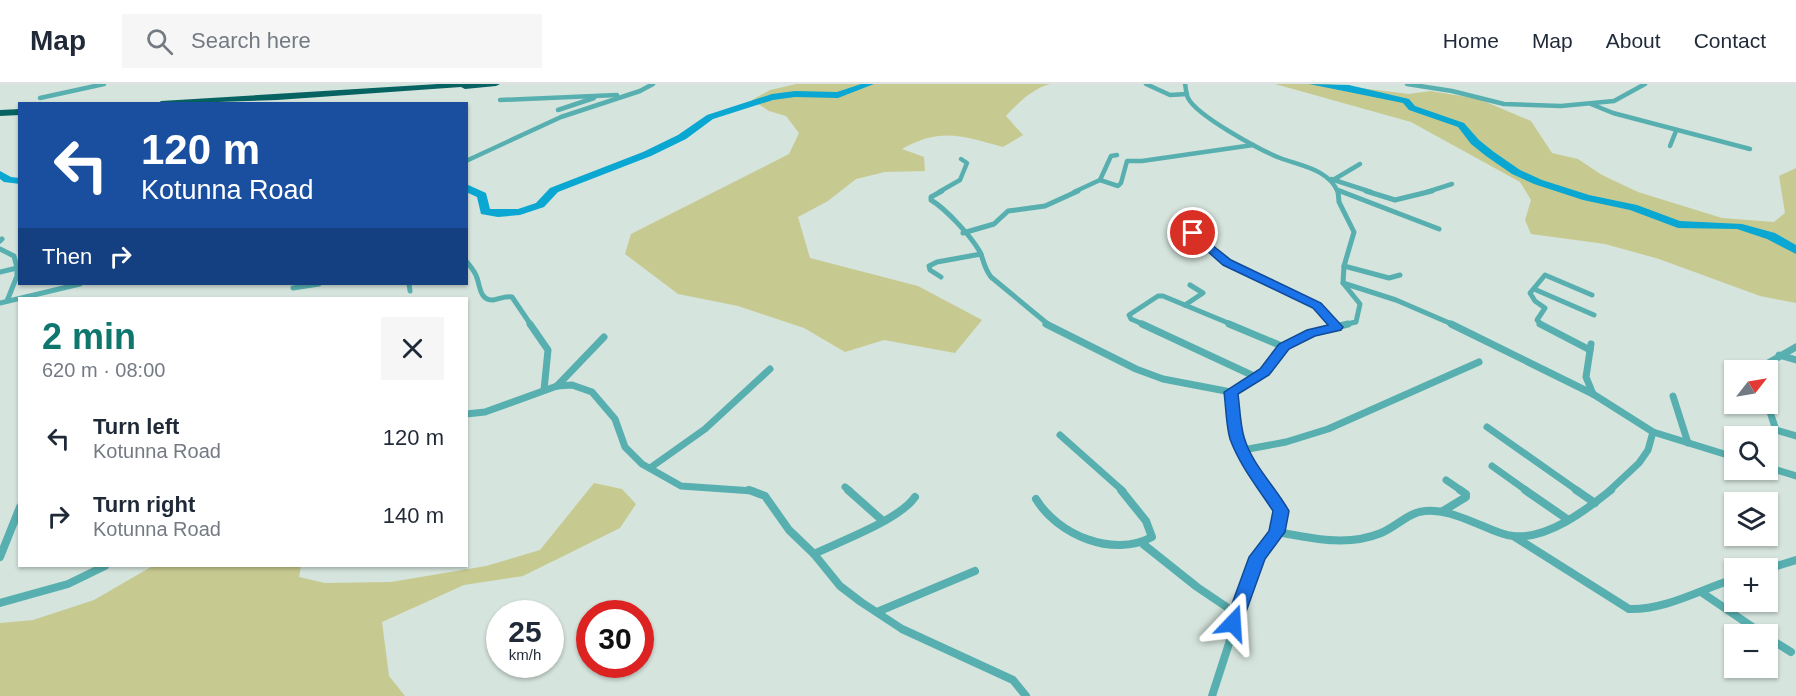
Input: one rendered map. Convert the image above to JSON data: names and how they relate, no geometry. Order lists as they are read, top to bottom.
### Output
{
  "north": "top right",
  "page": {
    "header": "Map",
    "search": "Search here",
    "nav": [
      "Home",
      "Map",
      "About",
      "Contact"
    ],
    "turn": ["120 m", "Kotunna Road"],
    "then": "Then",
    "heading": ["2 min", "620 m · 08:00"],
    "map_buttons": ["+", "−"],
    "list": [
      {
        "name": "Turn left",
        "note": "Kotunna Road",
        "value": "120 m"
      },
      {
        "name": "Turn right",
        "note": "Kotunna Road",
        "value": "140 m"
      }
    ],
    "speed": "25 km/h",
    "limit": "30"
  }
}
